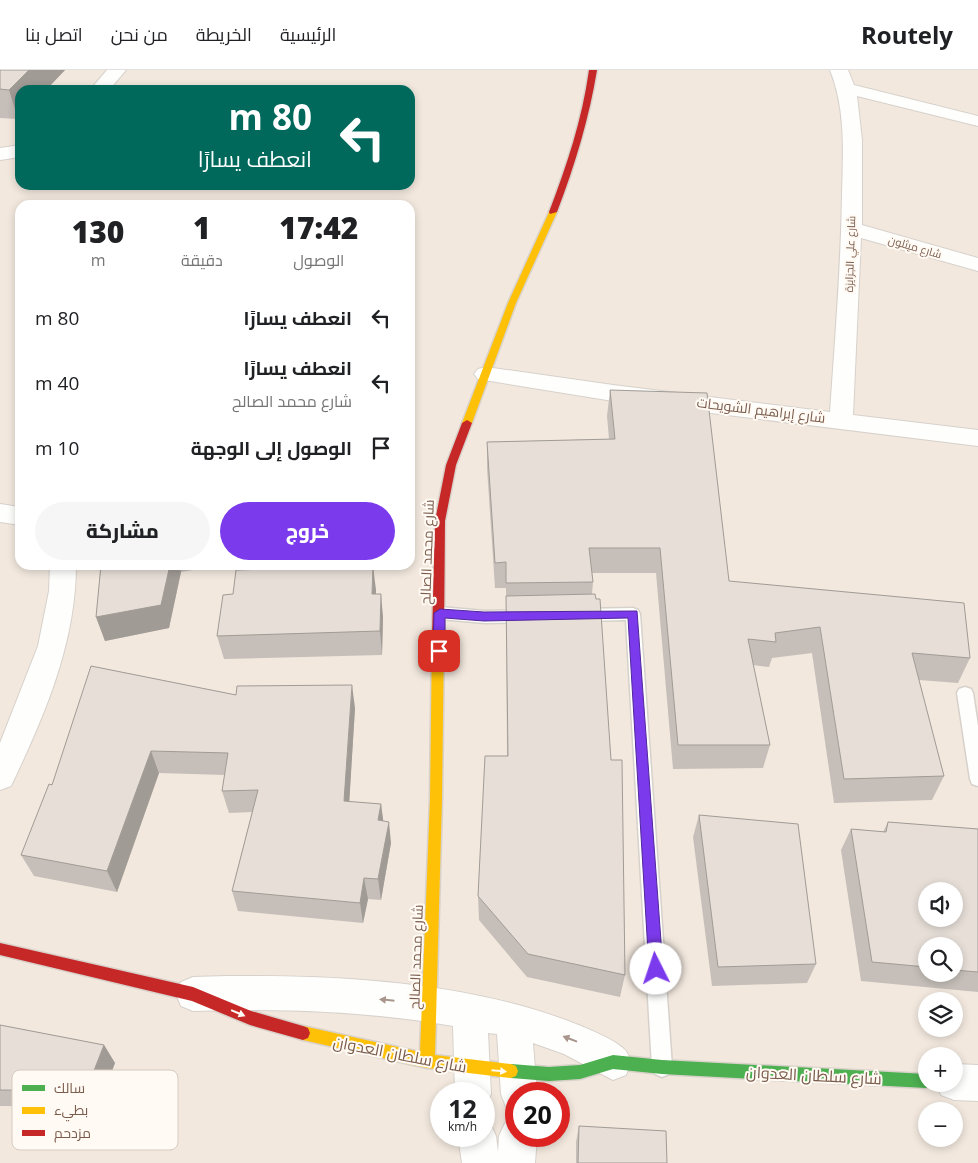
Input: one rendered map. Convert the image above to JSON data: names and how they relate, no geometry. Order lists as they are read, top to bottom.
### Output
{
  "streets": {
    "street": [
      "شارع ميثلون",
      "شارع علي الجزايزة",
      "شارع إبراهيم الشويحات",
      "شارع محمد الصالح",
      "شارع سلطان العدوان"
    ]
  },
  "crossings": [
    ["شارع ميثلون", "شارع علي الجزايزة"],
    ["شارع علي الجزايزة", "شارع إبراهيم الشويحات"],
    ["شارع إبراهيم الشويحات", "شارع محمد الصالح"],
    ["شارع محمد الصالح", "شارع سلطان العدوان"]
  ],
  "legend": ["سالك", "بطيء", "مزدحم"],
  "page": {
    "header": "Routely",
    "nav": [
      "الرئيسية",
      "الخريطة",
      "من نحن",
      "اتصل بنا"
    ],
    "turn": ["80 m", "انعطف يسارًا"],
    "eta": [
      "17:42",
      "الوصول",
      "1",
      "دقيقة",
      "130",
      "m"
    ],
    "list": [
      {
        "name": "انعطف يسارًا",
        "value": "80 m"
      },
      {
        "name": "انعطف يسارًا",
        "note": "شارع محمد الصالح",
        "value": "40 m"
      },
      {
        "name": "الوصول إلى الوجهة",
        "value": "10 m"
      }
    ],
    "buttons": ["خروج", "مشاركة"],
    "map_buttons": ["+", "−"],
    "speed": "12 km/h",
    "limit": "20"
  }
}
